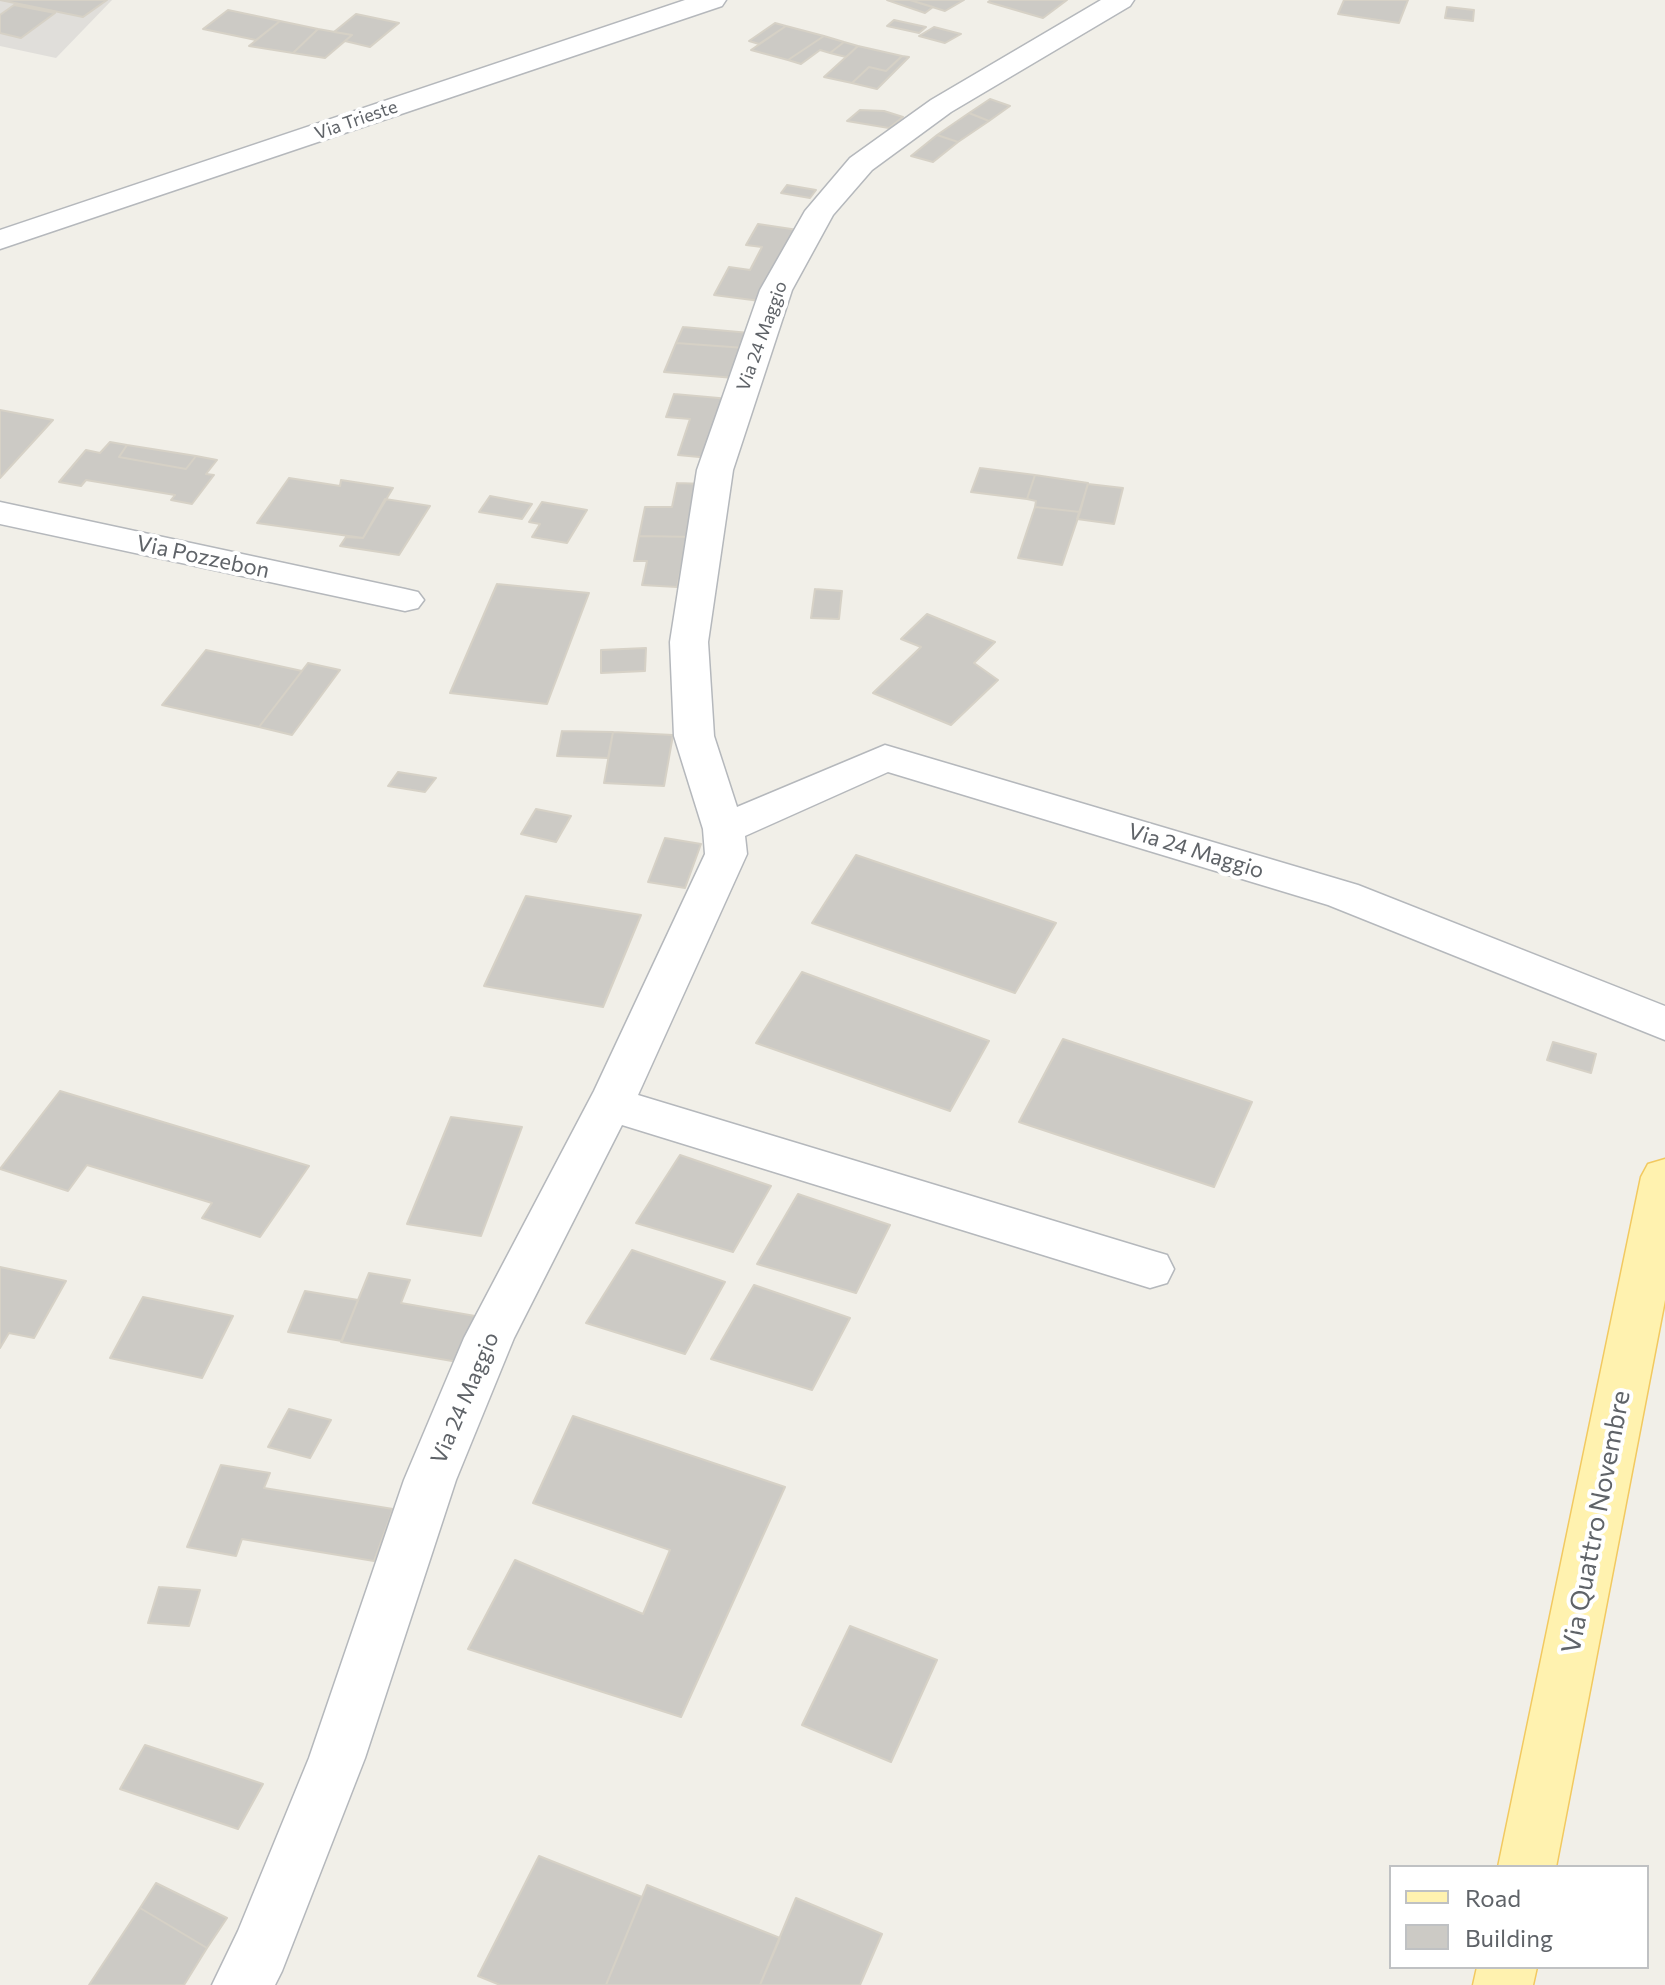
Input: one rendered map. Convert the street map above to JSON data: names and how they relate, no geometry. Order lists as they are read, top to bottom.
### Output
{
  "streets": {
    "main road": ["Via Quattro Novembre"],
    "street": ["Via Trieste", "Via 24 Maggio", "Via Pozzebon"]
  },
  "legend": ["Road", "Building"]
}
